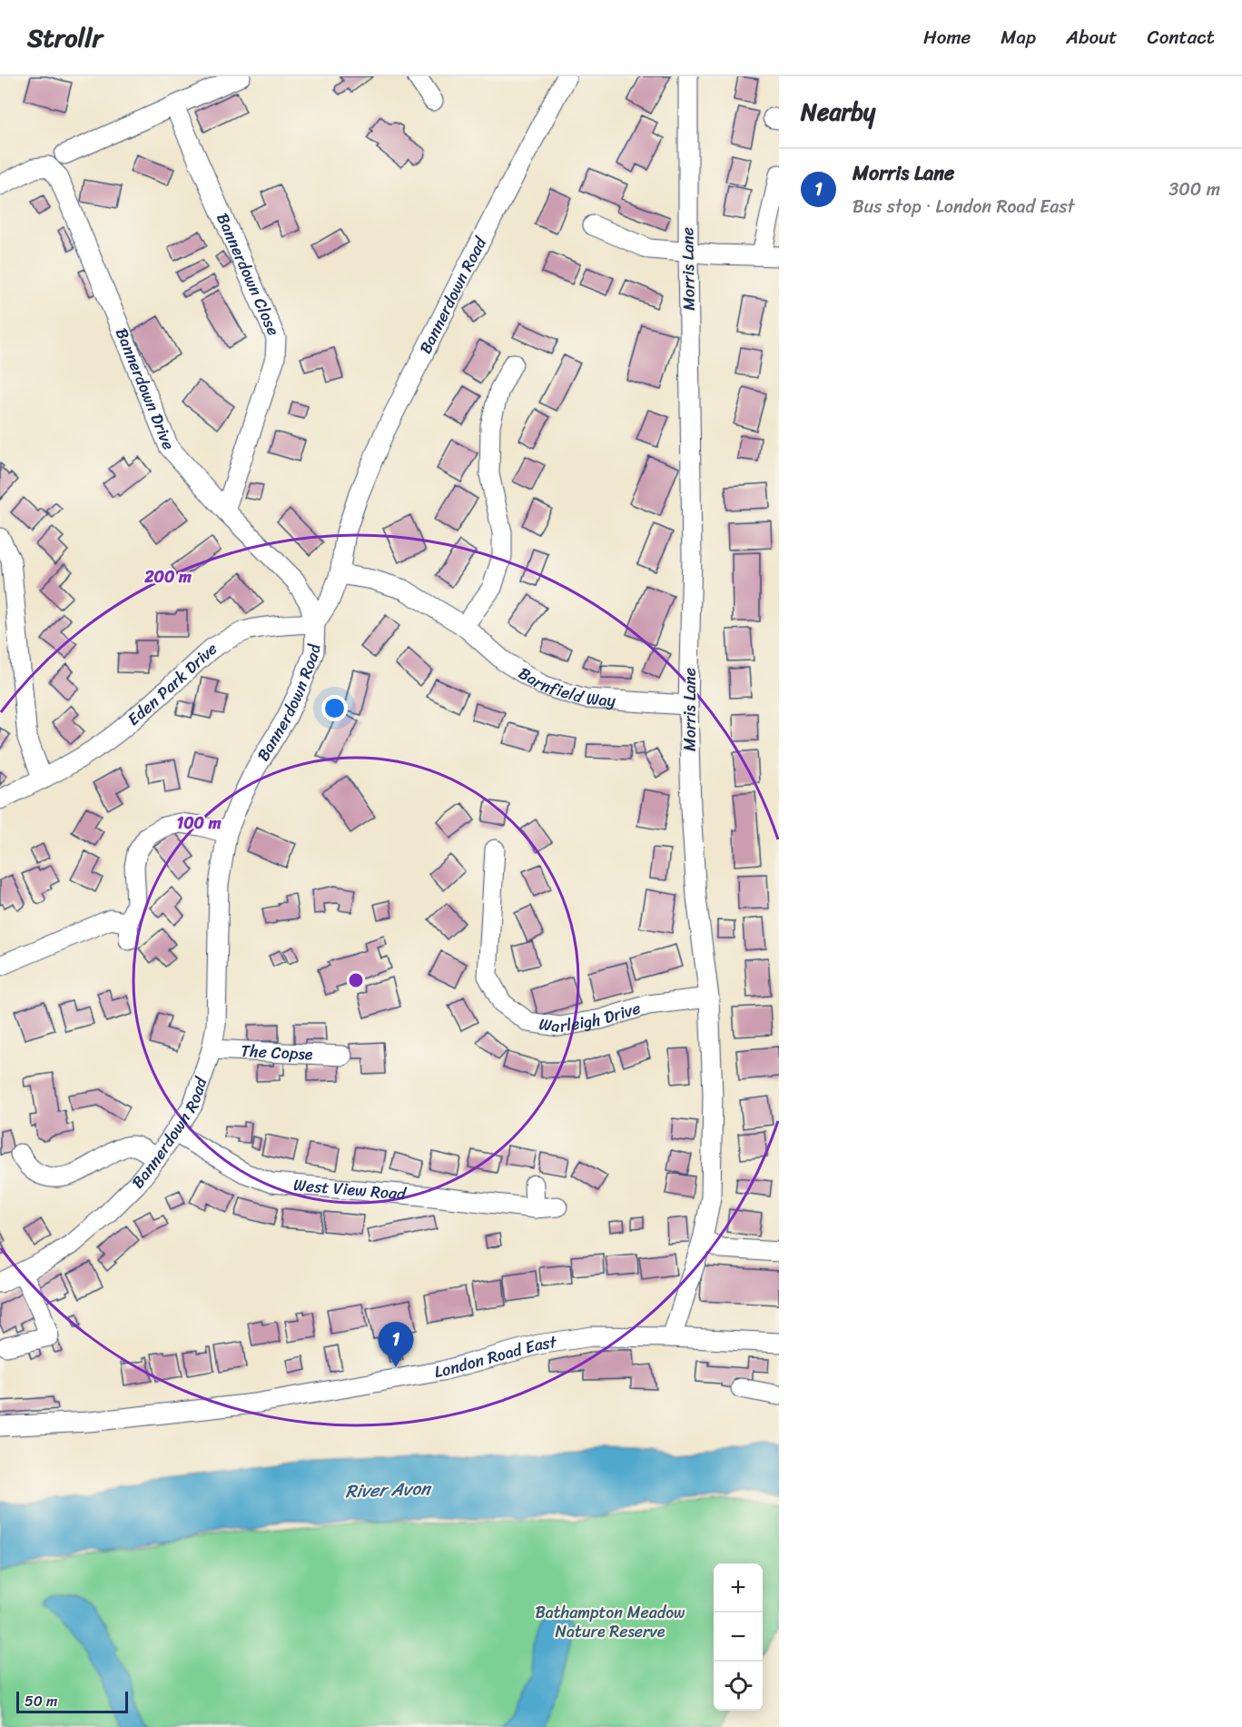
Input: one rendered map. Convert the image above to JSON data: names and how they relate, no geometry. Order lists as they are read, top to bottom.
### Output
{
  "streets": {
    "street": [
      "Morris Lane",
      "Bannerdown Close",
      "Bannerdown Road",
      "Bannerdown Drive",
      "Eden Park Drive",
      "Barnfield Way",
      "Warleigh Drive",
      "The Copse",
      "West View Road",
      "London Road East"
    ]
  },
  "crossings": [
    ["Morris Lane", "Barnfield Way"],
    ["Morris Lane", "Warleigh Drive"],
    ["Morris Lane", "London Road East"],
    ["Bannerdown Close", "Bannerdown Drive"],
    ["Bannerdown Road", "Bannerdown Drive"],
    ["Bannerdown Road", "Eden Park Drive"],
    ["Bannerdown Road", "Barnfield Way"],
    ["Bannerdown Road", "The Copse"],
    ["Bannerdown Road", "West View Road"],
    ["Bannerdown Drive", "Eden Park Drive"]
  ],
  "water": ["River Avon"],
  "parks": ["Bathampton Meadow Nature Reserve"],
  "scale_bar": "50 m",
  "page": {
    "header": "Strollr",
    "nav": [
      "Home",
      "Map",
      "About",
      "Contact"
    ],
    "heading": "Nearby",
    "list": [
      {
        "mark": "1",
        "name": "Morris Lane",
        "note": "Bus stop · London Road East",
        "value": "300 m"
      }
    ],
    "pins": "1",
    "map_buttons": ["+", "−"],
    "scale": "50 m"
  },
  "rings": ["200 m", "100 m"]
}
